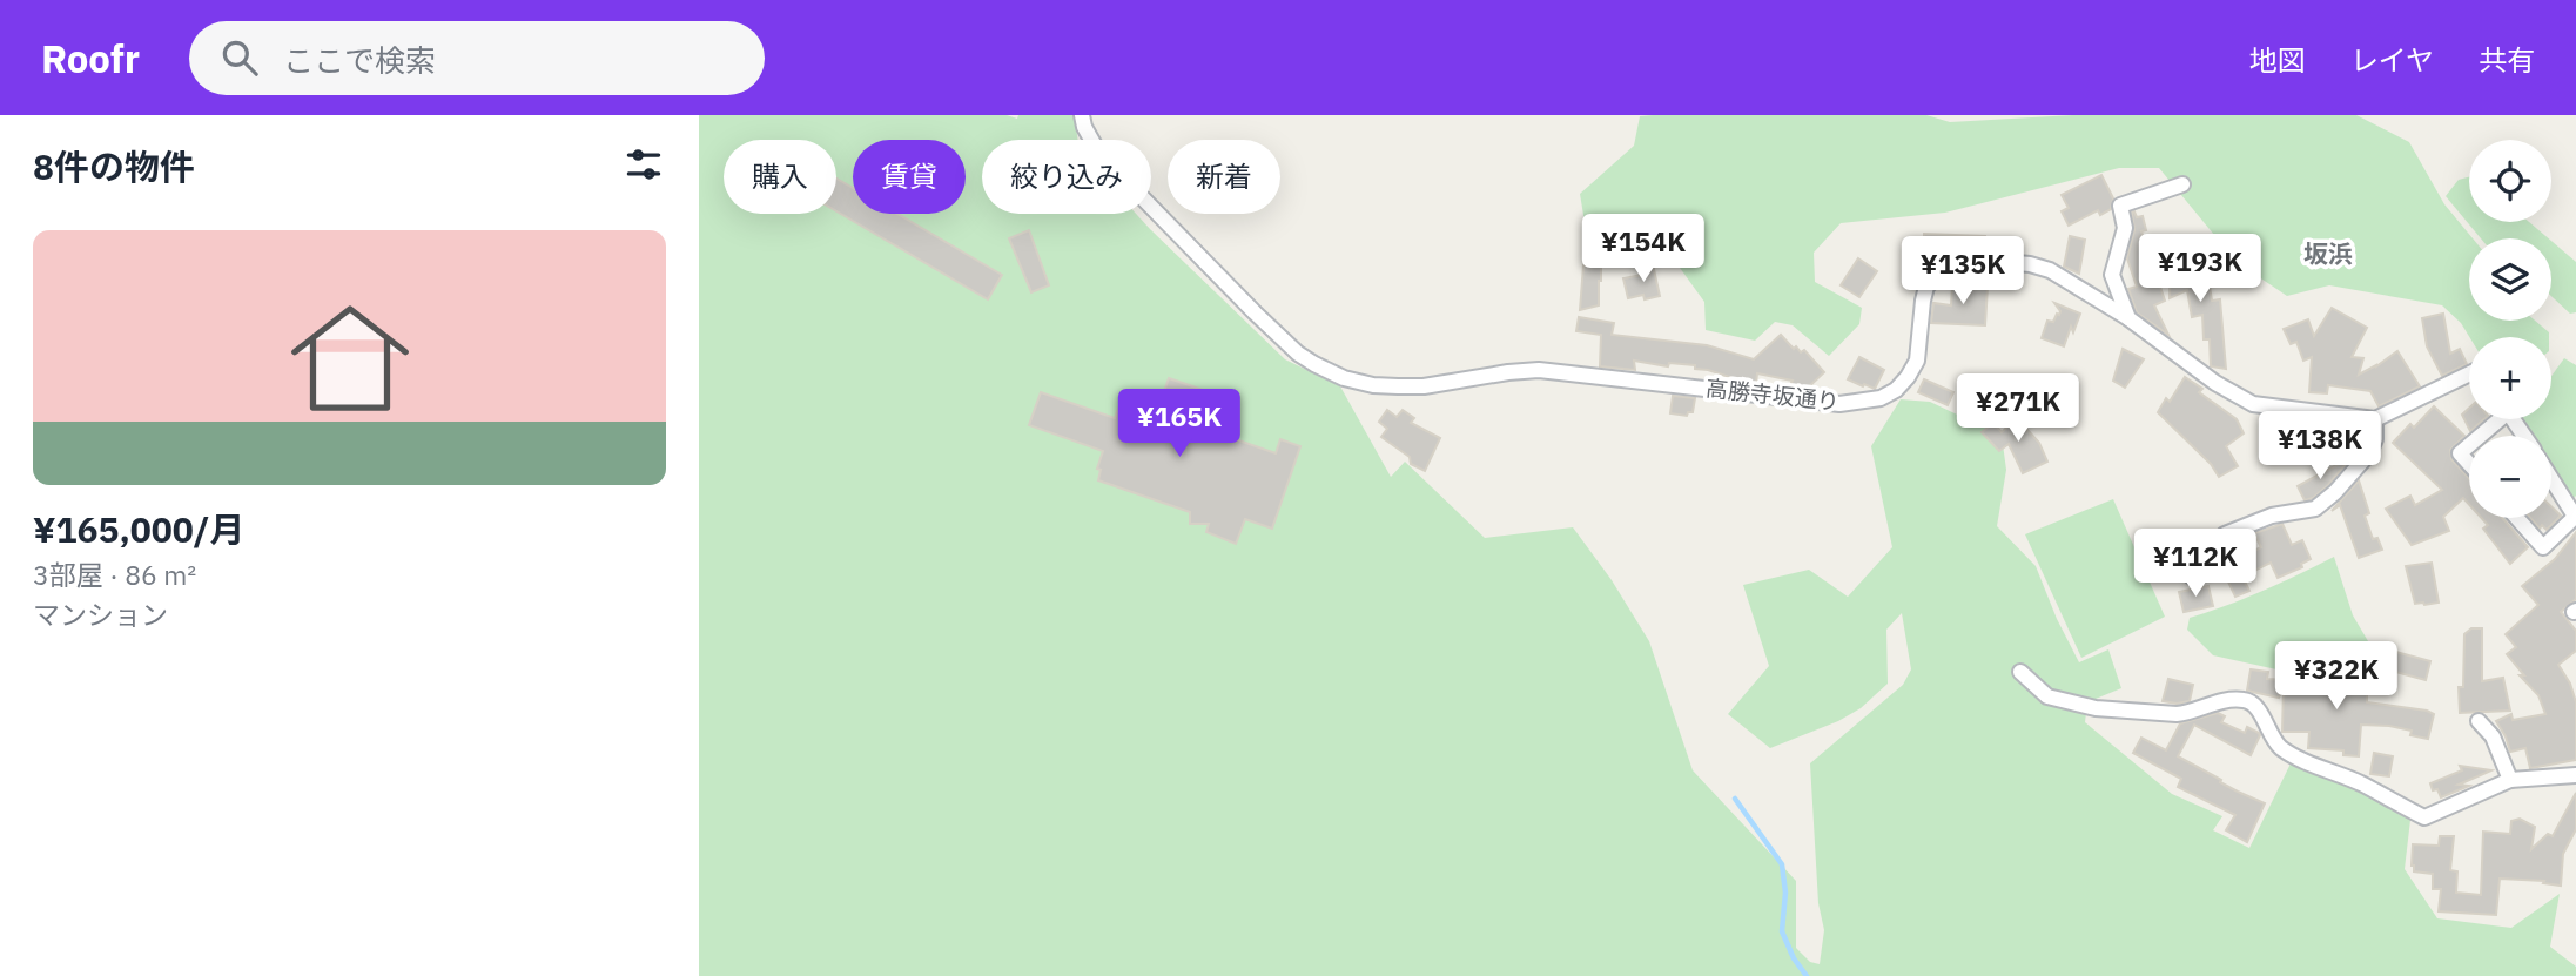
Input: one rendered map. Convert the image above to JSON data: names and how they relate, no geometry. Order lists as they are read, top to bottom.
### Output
{
  "streets": {
    "street": ["高勝寺坂通り"]
  },
  "districts": ["坂浜"],
  "page": {
    "header": "Roofr",
    "search": "ここで検索",
    "nav": ["地図", "レイヤ", "共有"],
    "heading": "8件の物件",
    "map_buttons": ["+", "−"],
    "chip": [
      "購入",
      "賃貸",
      "絞り込み",
      "新着"
    ],
    "list": [
      {
        "name": "¥165,000/月",
        "note": "3部屋 · 86 m² · マンション"
      }
    ],
    "price": [
      "¥154K",
      "¥193K",
      "¥135K",
      "¥271K",
      "¥165K",
      "¥138K",
      "¥112K",
      "¥322K"
    ]
  }
}
